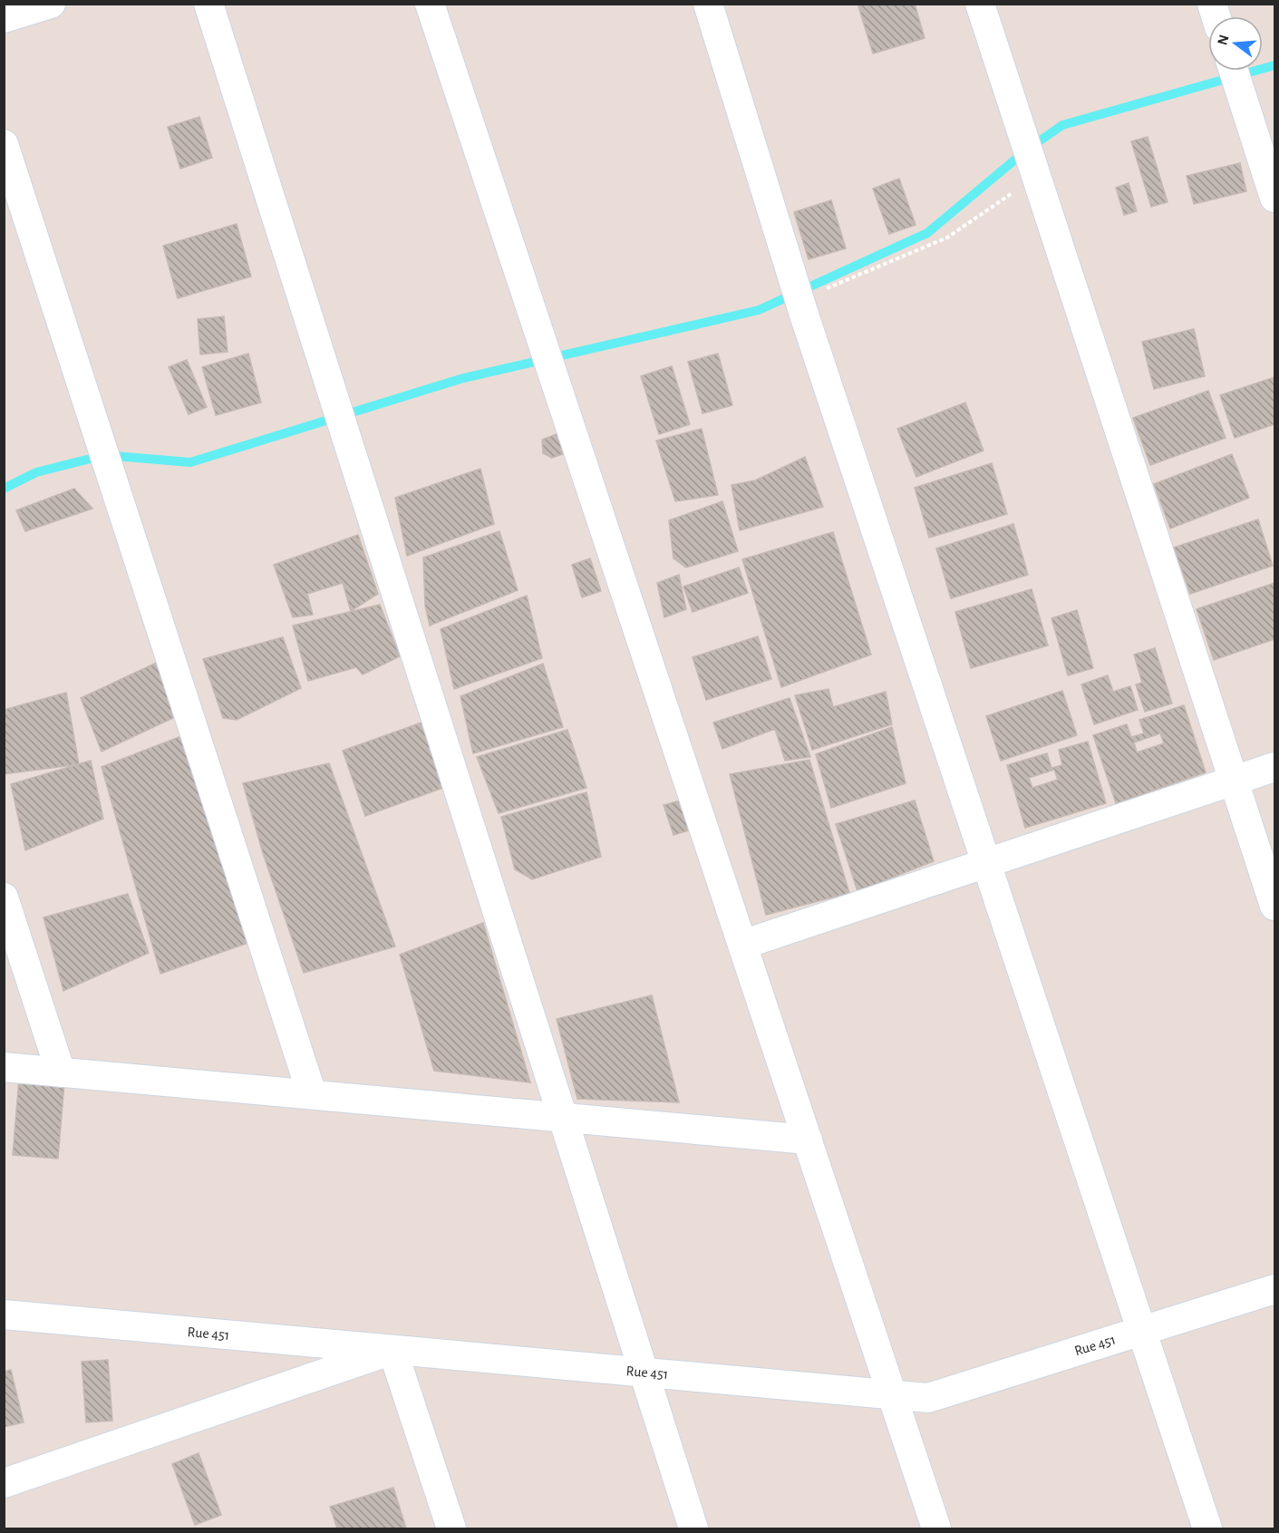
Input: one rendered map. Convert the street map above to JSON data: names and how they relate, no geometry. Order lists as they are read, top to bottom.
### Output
{
  "streets": {
    "street": ["Rue 451"]
  },
  "north": "left"
}
